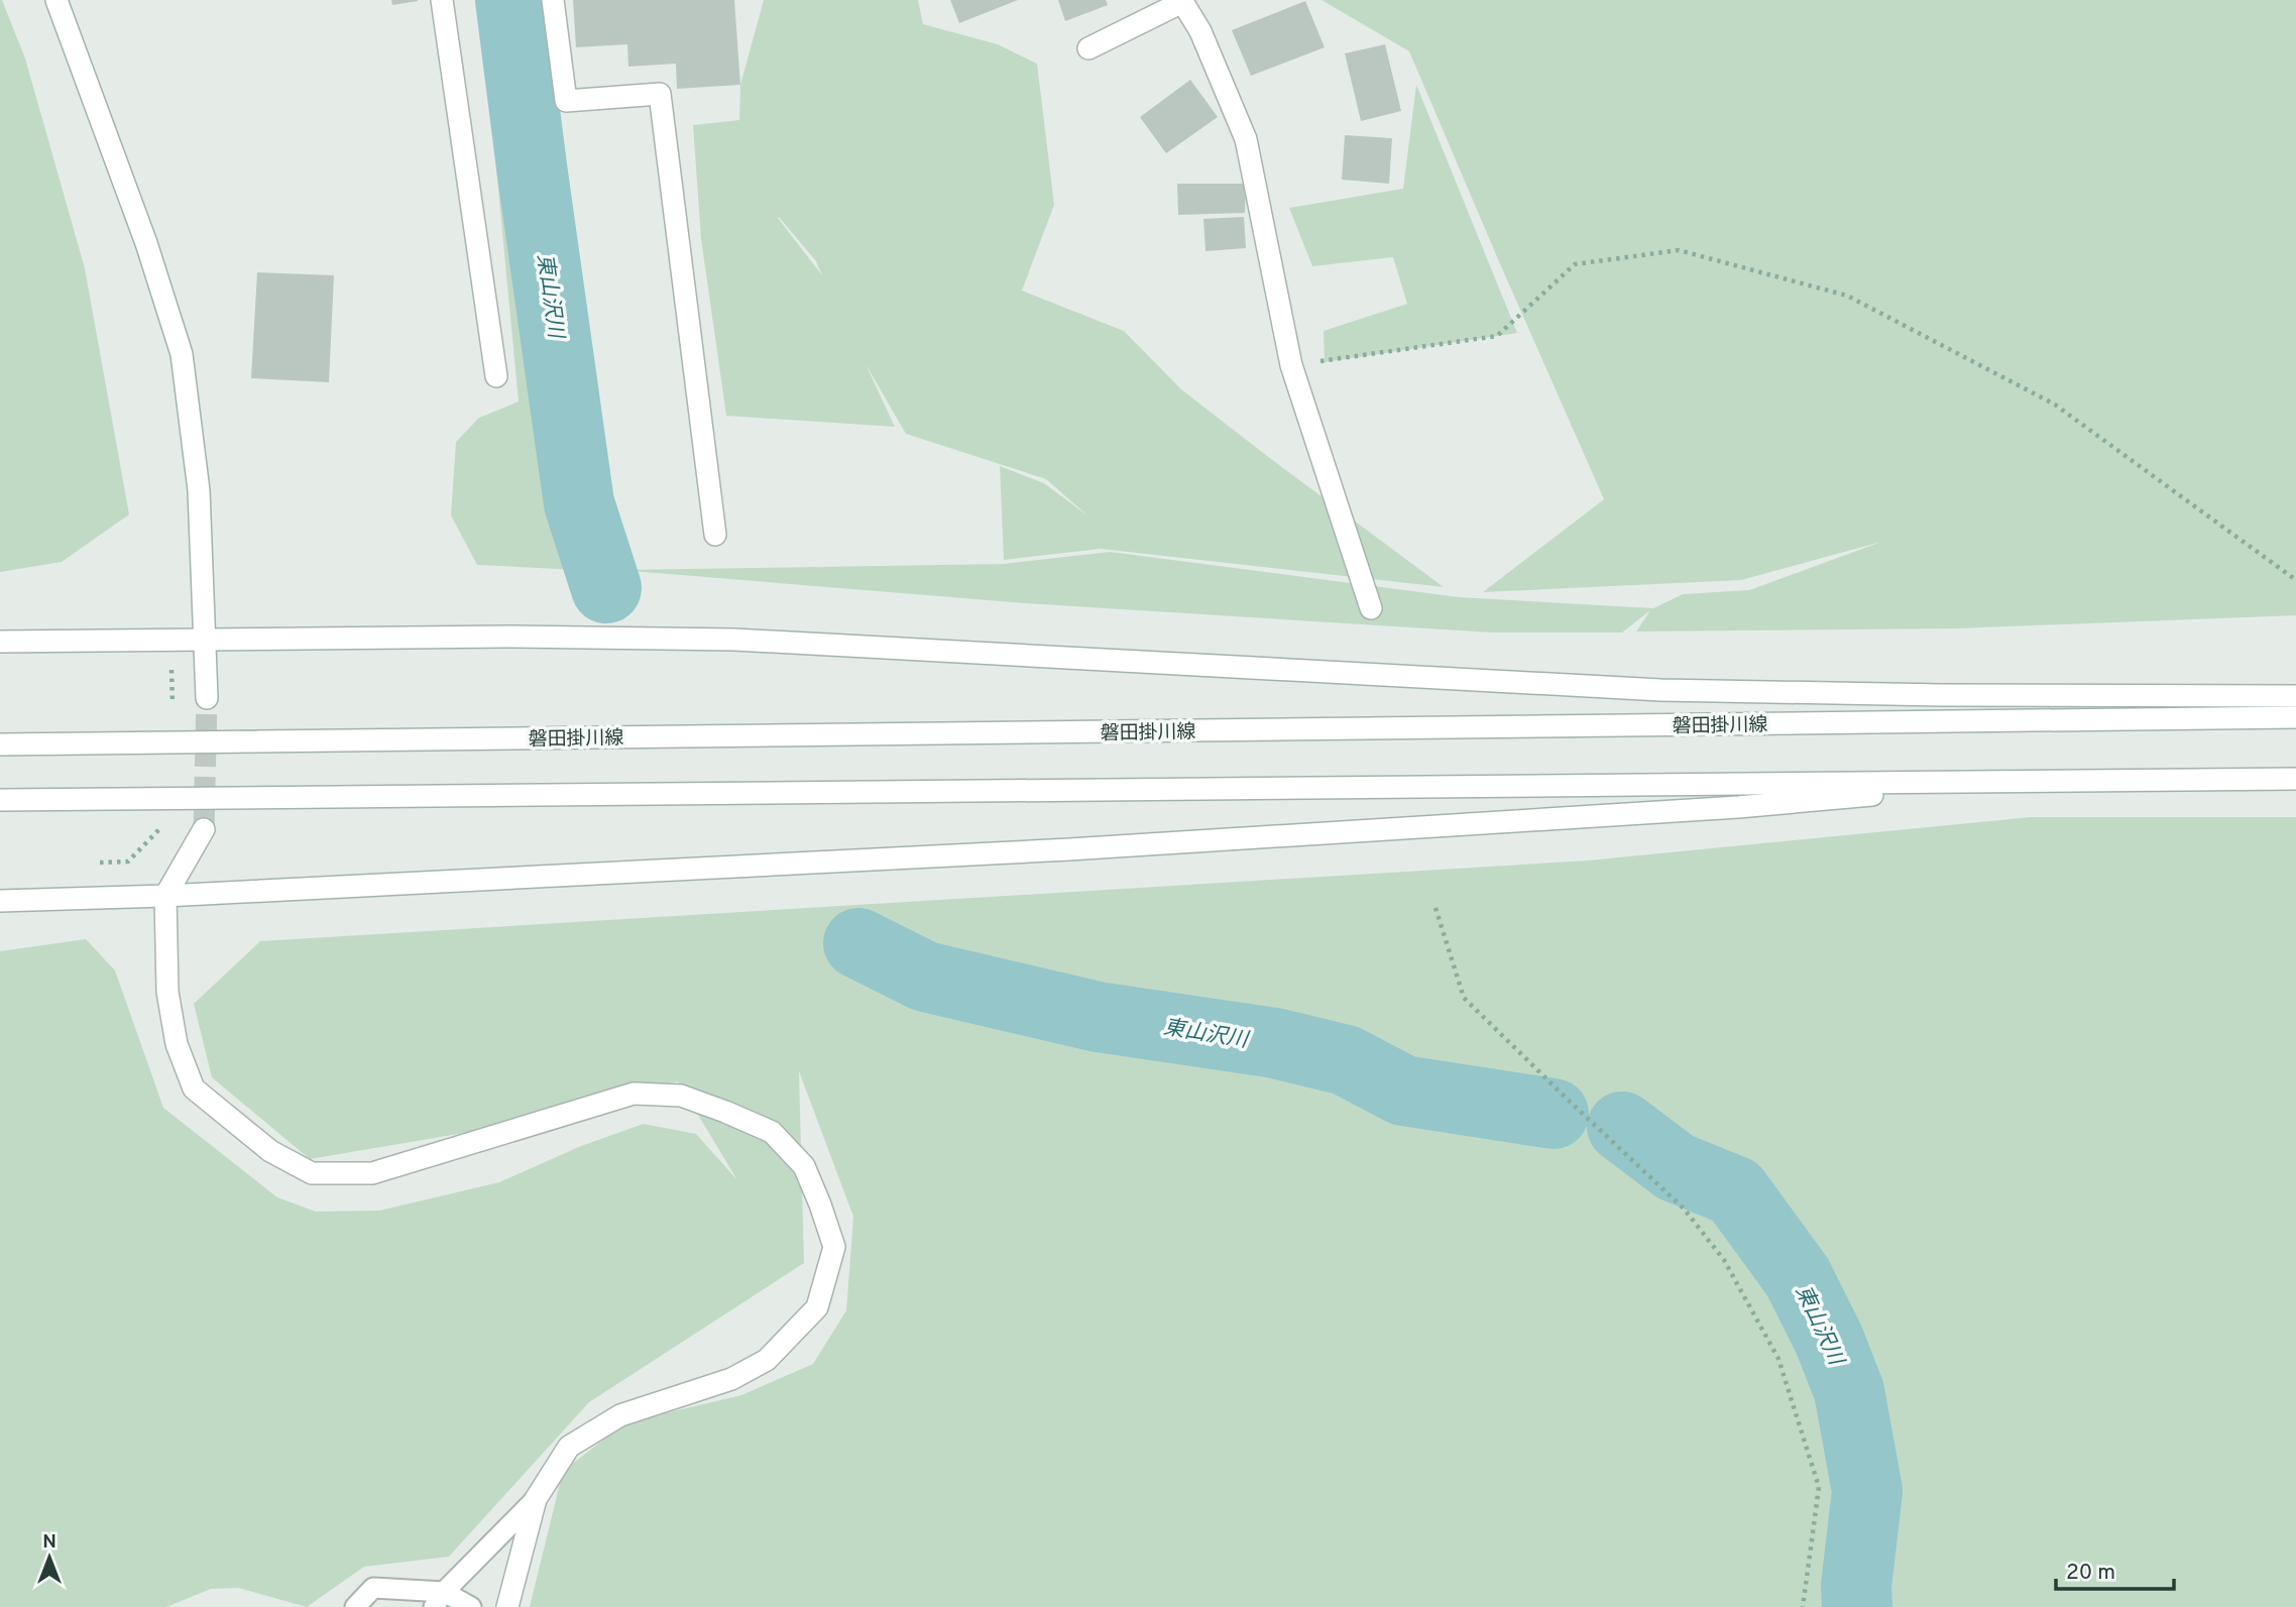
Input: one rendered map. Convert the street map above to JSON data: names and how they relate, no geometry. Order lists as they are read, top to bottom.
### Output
{
  "streets": {
    "main road": ["磐田掛川線"]
  },
  "water": ["東山沢川"],
  "scale_bar": "20 m",
  "north": "top"
}
